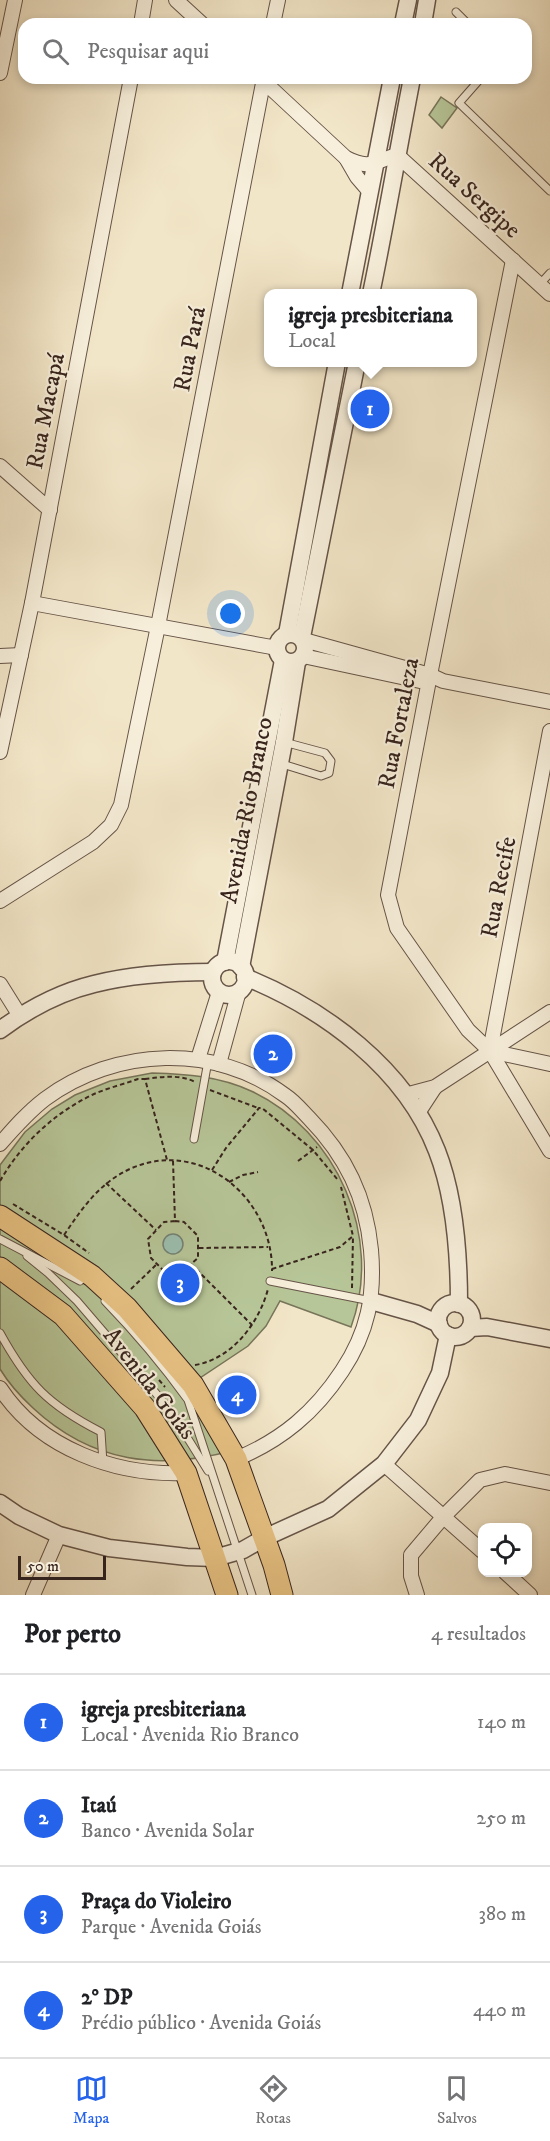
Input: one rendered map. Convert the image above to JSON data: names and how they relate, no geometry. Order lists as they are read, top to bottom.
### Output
{
  "streets": {
    "main road": ["Avenida Goiás"],
    "street": [
      "Rua Sergipe",
      "Rua Pará",
      "Rua Macapá",
      "Rua Fortaleza",
      "Avenida Rio Branco",
      "Rua Recife"
    ]
  },
  "crossings": [
    ["Rua Sergipe", "Rua Fortaleza"],
    ["Rua Fortaleza", "Rua Recife"]
  ],
  "scale_bar": "50 m",
  "page": {
    "search": "Pesquisar aqui",
    "popup": ["igreja presbiteriana", "Local"],
    "pins": [
      "1",
      "2",
      "3",
      "4"
    ],
    "scale": "50 m",
    "heading": ["Por perto", "4 resultados"],
    "list": [
      {
        "mark": "1",
        "name": "igreja presbiteriana",
        "note": "Local · Avenida Rio Branco",
        "value": "140 m"
      },
      {
        "mark": "2",
        "name": "Itaú",
        "note": "Banco · Avenida Solar",
        "value": "250 m"
      },
      {
        "mark": "3",
        "name": "Praça do Violeiro",
        "note": "Parque · Avenida Goiás",
        "value": "380 m"
      },
      {
        "mark": "4",
        "name": "2° DP",
        "note": "Prédio público · Avenida Goiás",
        "value": "440 m"
      }
    ],
    "nav": ["Mapa", "Rotas", "Salvos"]
  }
}
